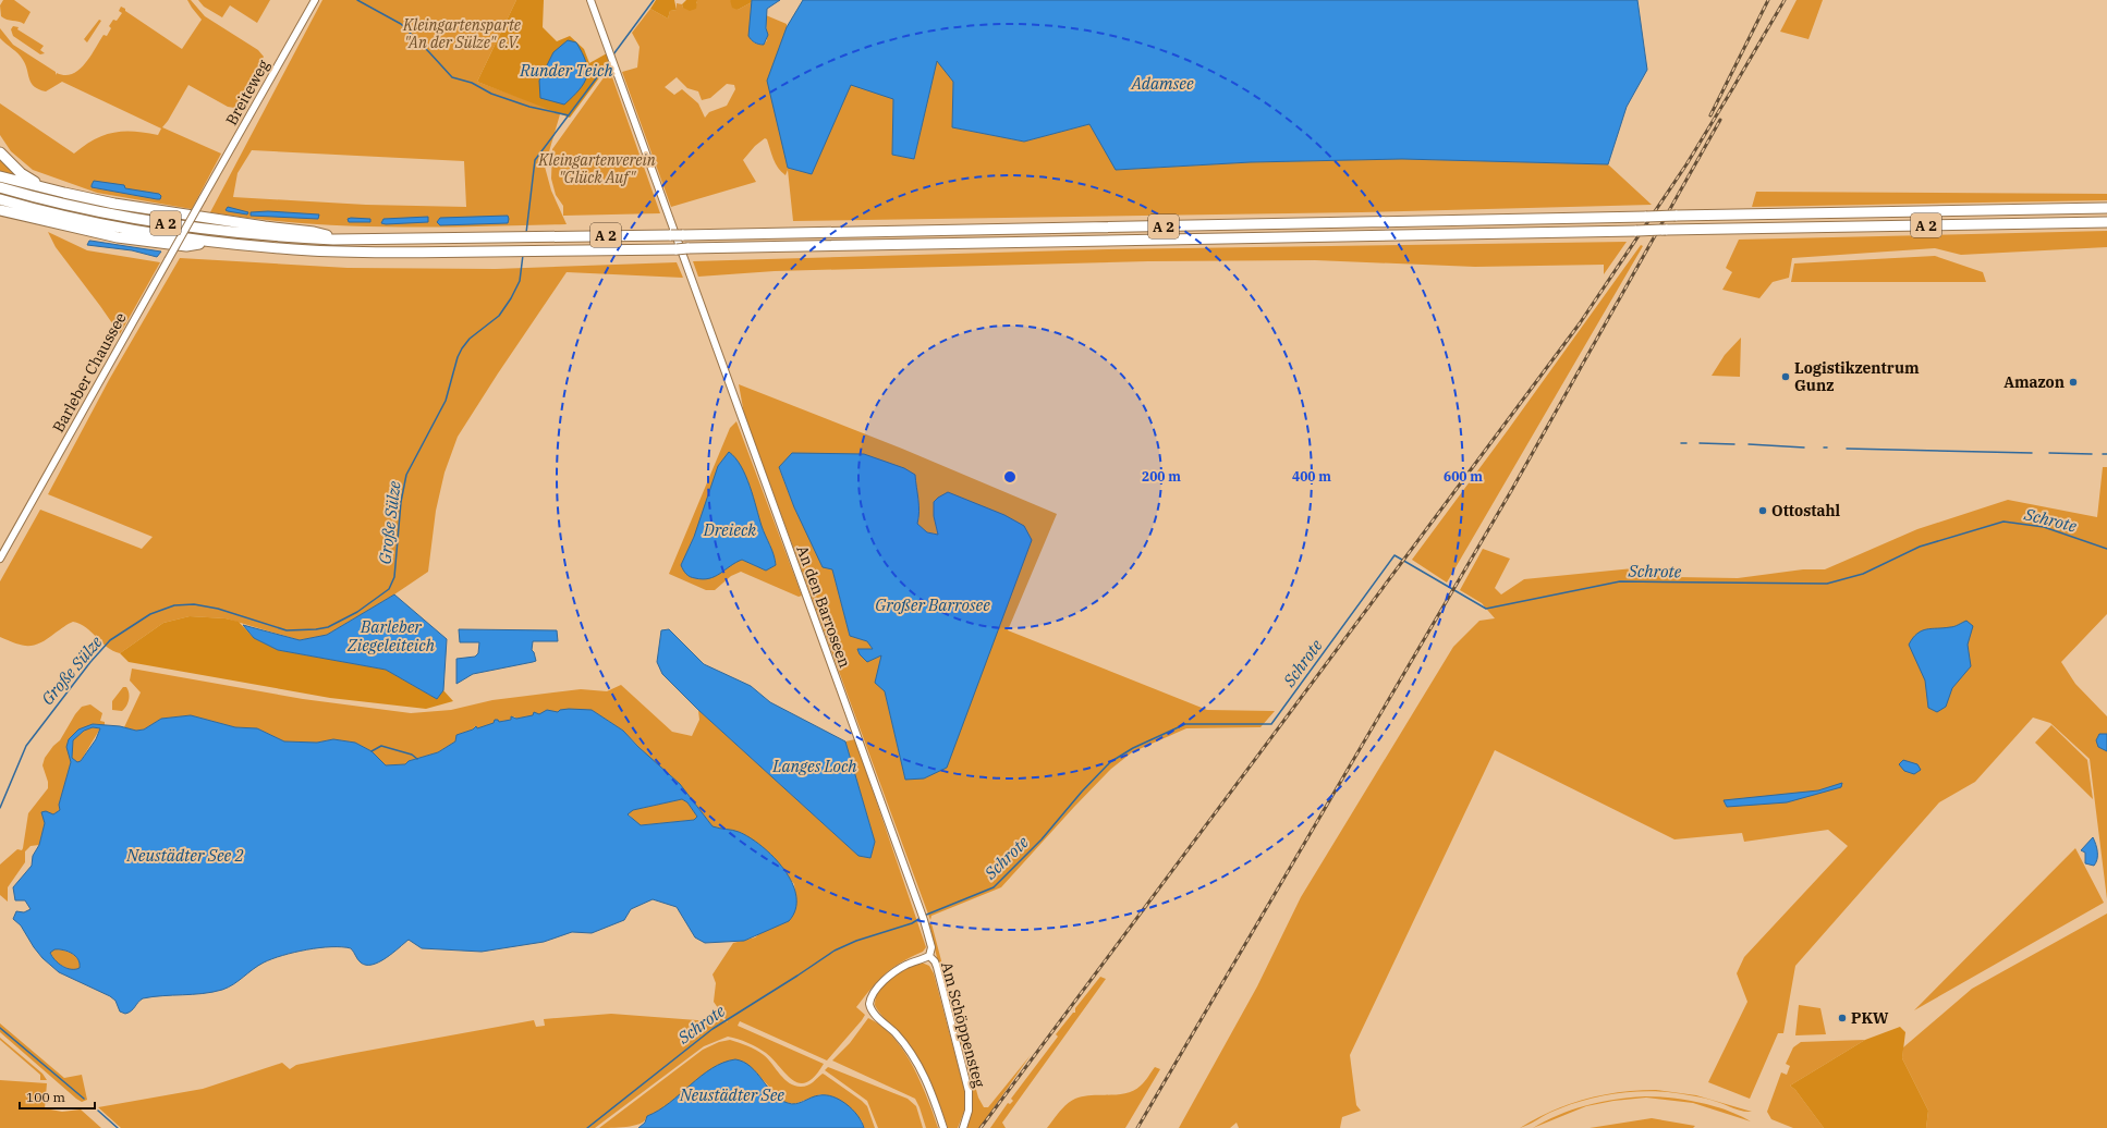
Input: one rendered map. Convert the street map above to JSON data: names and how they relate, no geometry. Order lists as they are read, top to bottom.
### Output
{
  "streets": {
    "highway": ["A 2"],
    "street": [
      "Breiteweg",
      "Barleber Chaussee",
      "An den Barroseen",
      "Am Schöppensteg"
    ]
  },
  "crossings": [
    ["Breiteweg", "Barleber Chaussee"],
    ["An den Barroseen", "Am Schöppensteg"]
  ],
  "water": [
    "Runder Teich",
    "Adamsee",
    "Schrote",
    "Große Sülze",
    "Dreieck",
    "Großer Barrosee",
    "Barleber Ziegeleiteich",
    "Langes Loch",
    "Neustädter See 2",
    "Neustädter See"
  ],
  "parks": ["Kleingartensparte \"An der Sülze\" e.V.", "Kleingartenverein \"Glück Auf\""],
  "places": [
    "Logistikzentrum Gunz",
    "Amazon",
    "Ottostahl",
    "PKW"
  ],
  "scale_bar": "100 m",
  "rings": ["200 m", "400 m", "600 m"]
}
